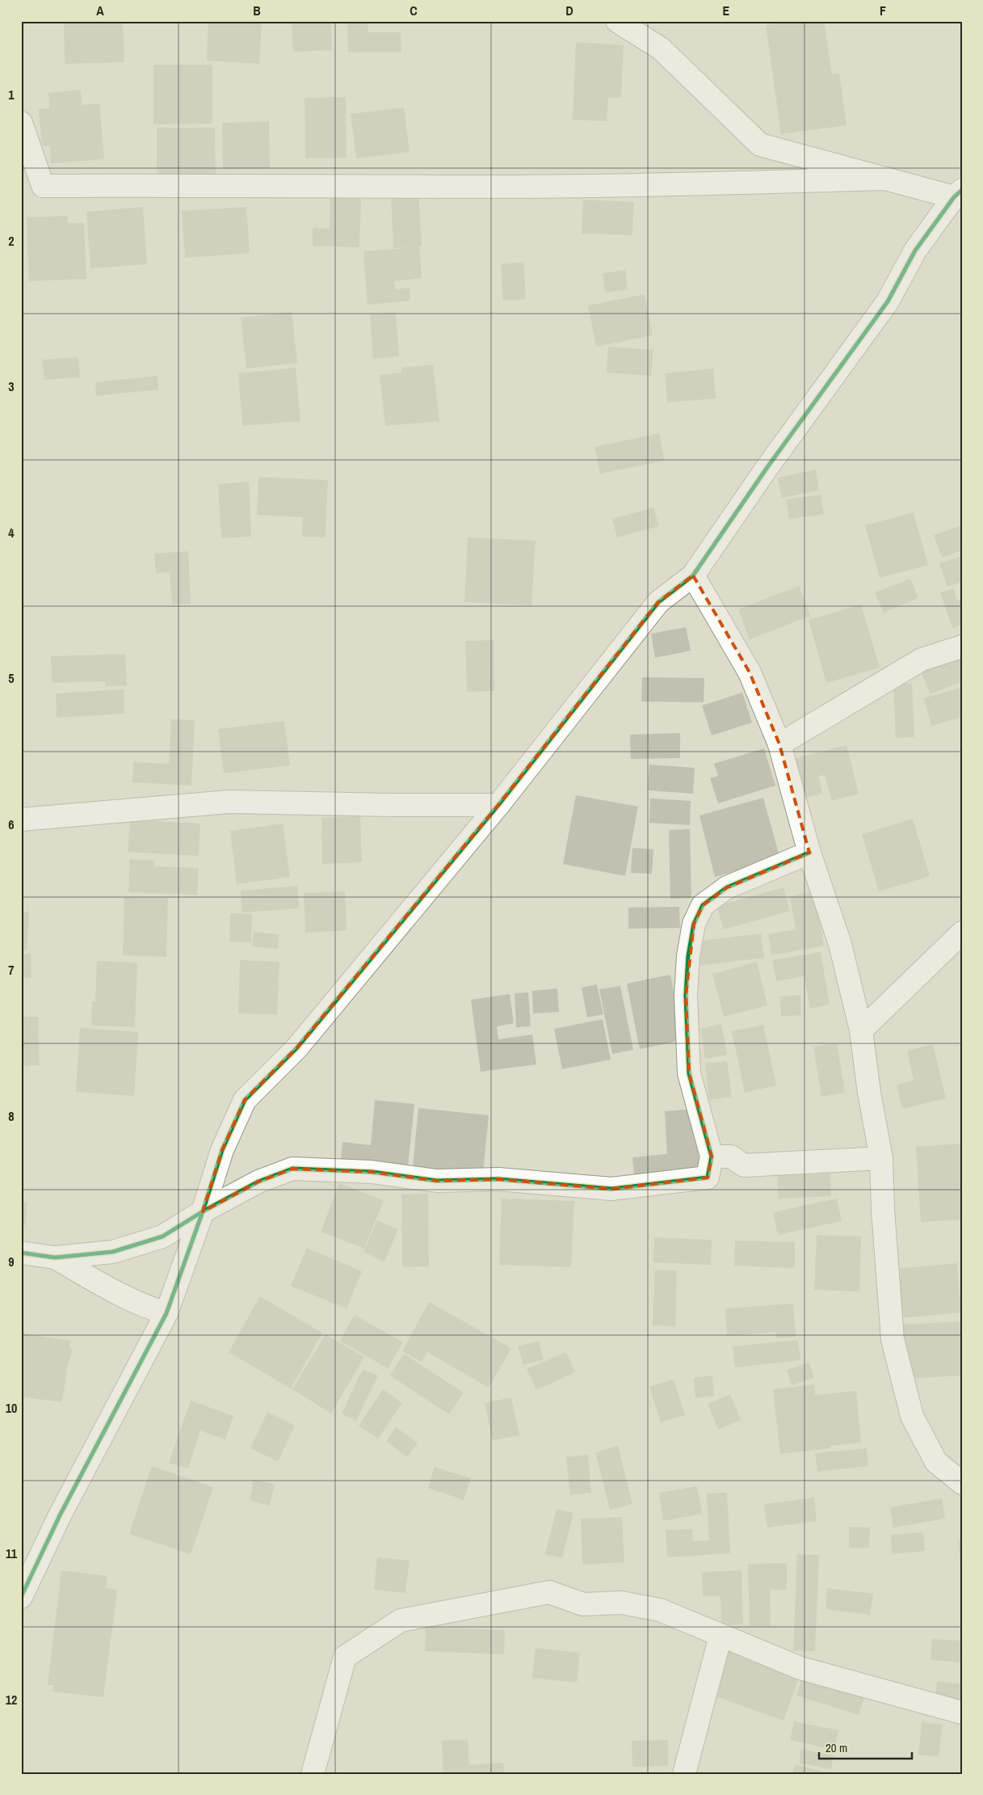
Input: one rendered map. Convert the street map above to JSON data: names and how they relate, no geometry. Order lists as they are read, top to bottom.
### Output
{
  "scale_bar": "20 m",
  "grid": {
    "columns": [
      "A",
      "B",
      "C",
      "D",
      "E",
      "F"
    ],
    "rows": [
      "1",
      "2",
      "3",
      "4",
      "5",
      "6",
      "7",
      "8",
      "9",
      "10",
      "11",
      "12"
    ]
  }
}
